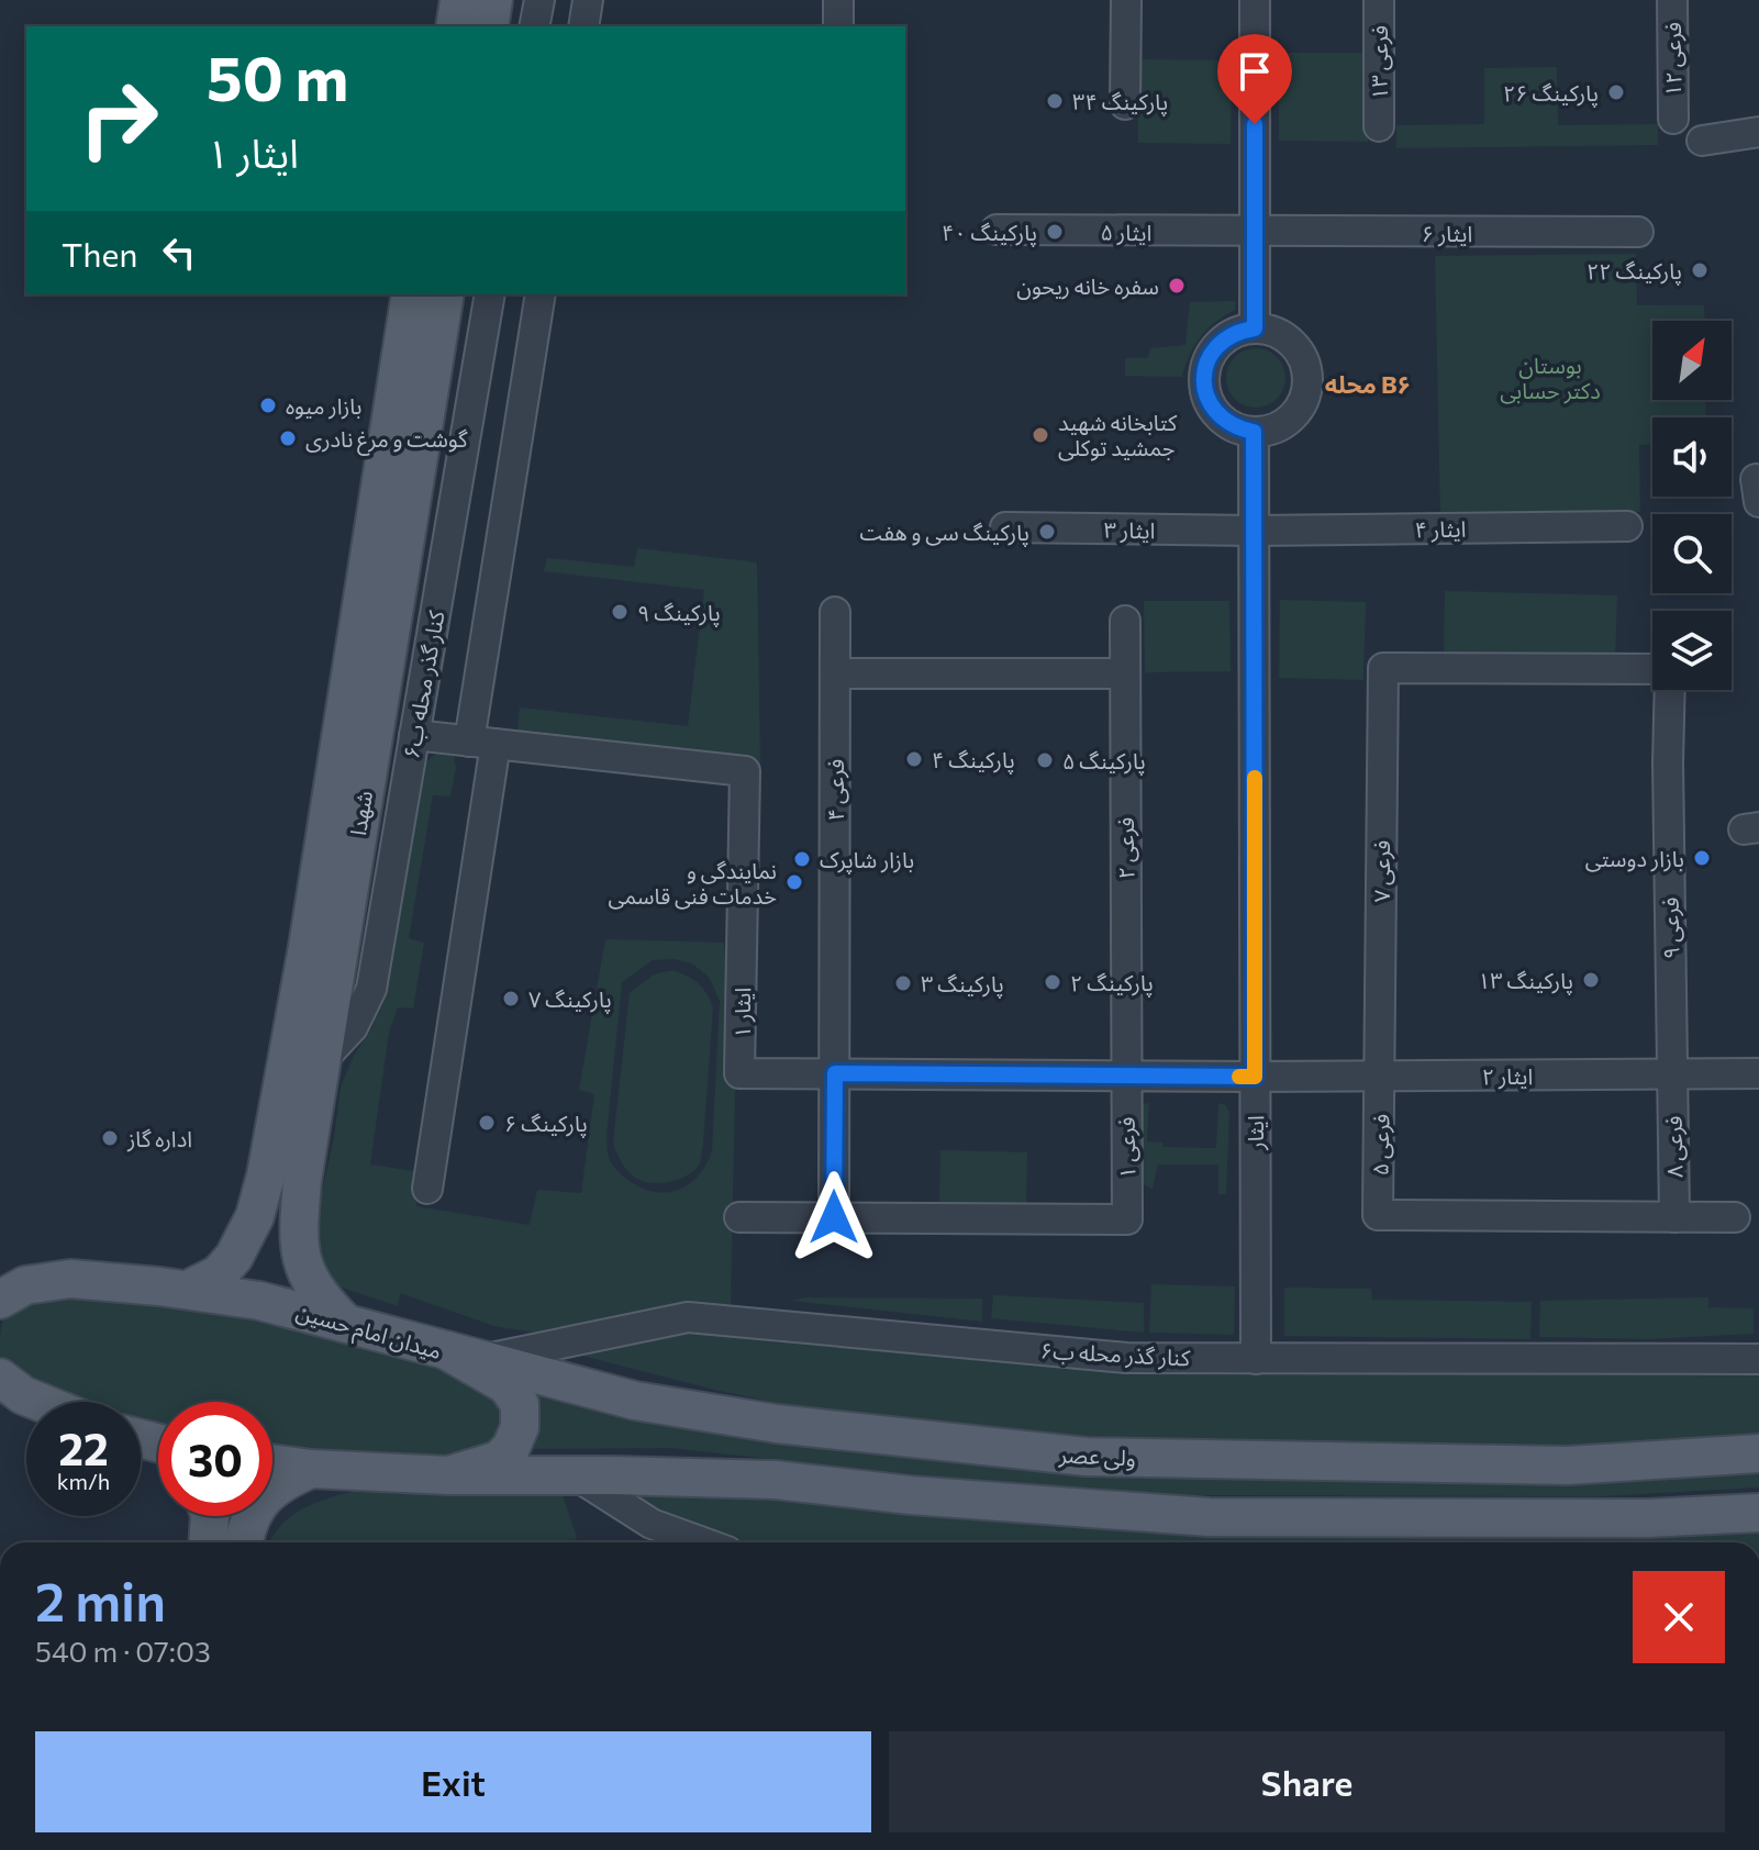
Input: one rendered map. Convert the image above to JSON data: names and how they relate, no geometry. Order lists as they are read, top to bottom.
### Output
{
  "streets": {
    "main road": ["شهدا", "میدان امام حسین", "ولی عصر"],
    "street": [
      "فرعی ۱۲",
      "فرعی ۱۳",
      "ایثار ۵",
      "ایثار ۶",
      "ایثار ۴",
      "ایثار ۳",
      "کنار گذر محله ب۶",
      "فرعی ۴",
      "فرعی ۲",
      "فرعی ۷",
      "فرعی ۹",
      "ایثار ۱",
      "ایثار ۲",
      "ایثار",
      "فرعی ۵",
      "فرعی ۸",
      "فرعی ۱"
    ]
  },
  "crossings": [
    ["ایثار ۵", "ایثار ۶"],
    ["ایثار ۴", "ایثار ۳"],
    ["ایثار ۴", "ایثار"],
    ["ایثار ۳", "ایثار"],
    ["کنار گذر محله ب۶", "شهدا"],
    ["کنار گذر محله ب۶", "ایثار ۱"],
    ["کنار گذر محله ب۶", "ایثار"],
    ["کنار گذر محله ب۶", "میدان امام حسین"],
    ["کنار گذر محله ب۶", "ولی عصر"],
    ["فرعی ۴", "ایثار ۱"],
    ["فرعی ۴", "فرعی ۱"],
    ["شهدا", "میدان امام حسین"],
    ["فرعی ۲", "ایثار ۱"],
    ["فرعی ۲", "فرعی ۱"],
    ["فرعی ۷", "ایثار ۲"],
    ["فرعی ۷", "فرعی ۵"],
    ["فرعی ۹", "ایثار ۲"],
    ["فرعی ۹", "فرعی ۸"],
    ["ایثار ۱", "ایثار ۲"],
    ["ایثار ۱", "ایثار"],
    ["ایثار ۱", "فرعی ۱"],
    ["ایثار ۲", "ایثار"],
    ["ایثار ۲", "فرعی ۵"],
    ["ایثار ۲", "فرعی ۸"],
    ["فرعی ۵", "فرعی ۸"],
    ["میدان امام حسین", "ولی عصر"]
  ],
  "districts": ["محله B۶"],
  "parks": ["بوستان دکتر حسابی"],
  "places": [
    "پارکینگ ۲۶",
    "پارکینگ ۳۴",
    "پارکینگ ۴۰",
    "پارکینگ ۲۲",
    "سفره خانه ریحون",
    "بازار میوه",
    "کتابخانه شهید جمشید توکلی",
    "گوشت و مرغ نادری",
    "پارکینگ سی و هفت",
    "پارکینگ ۹",
    "پارکینگ ۴",
    "پارکینگ ۵",
    "بازار دوستی",
    "بازار شاپرک",
    "نمایندگی و خدمات فنی قاسمی",
    "پارکینگ ۱۳",
    "پارکینگ ۲",
    "پارکینگ ۳",
    "پارکینگ ۷",
    "پارکینگ ۶",
    "اداره گاز"
  ],
  "north": "top right",
  "page": {
    "turn": ["50 m", "ایثار ۱"],
    "then": "Then",
    "speed": "22 km/h",
    "limit": "30",
    "heading": ["2 min", "540 m · 07:03"],
    "buttons": ["Exit", "Share"]
  }
}
